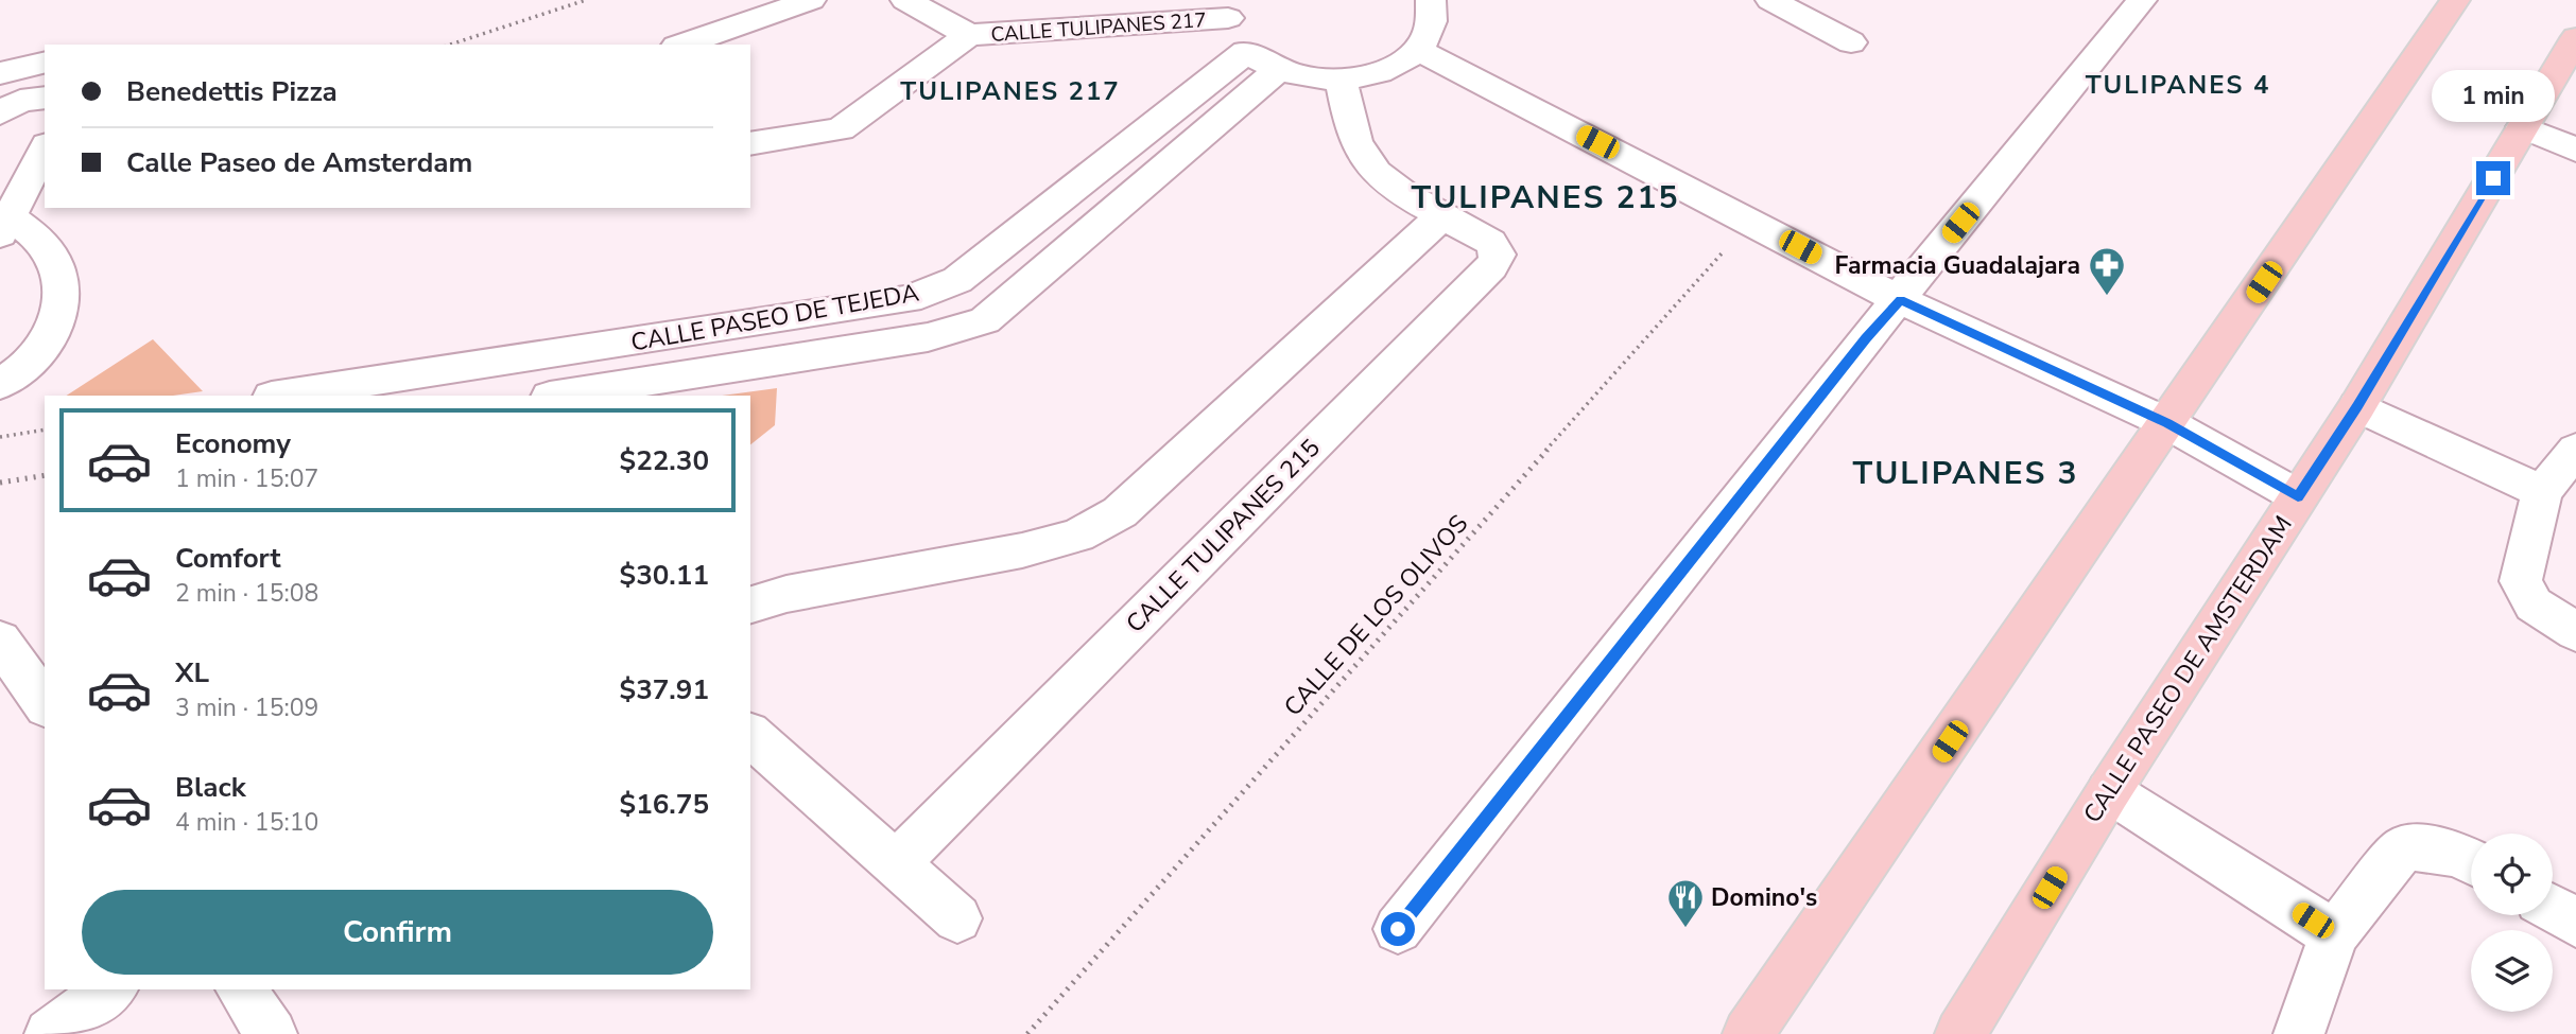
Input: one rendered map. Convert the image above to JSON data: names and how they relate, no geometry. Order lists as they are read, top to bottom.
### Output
{
  "streets": {
    "main road": ["CALLE PASEO DE AMSTERDAM"],
    "street": ["CALLE TULIPANES 217", "CALLE PASEO DE TEJEDA", "CALLE TULIPANES 215"],
    "path": ["CALLE DE LOS OLIVOS"]
  },
  "districts": [
    "TULIPANES 4",
    "TULIPANES 217",
    "TULIPANES 215",
    "TULIPANES 3"
  ],
  "places": {
    "pharmacy": ["Farmacia Guadalajara"],
    "restaurant": ["Domino's"]
  },
  "page": {
    "banner": ["Benedettis Pizza", "Calle Paseo de Amsterdam"],
    "bubble": "1 min",
    "list": [
      {
        "name": "Economy",
        "note": "1 min · 15:07",
        "value": "$22.30"
      },
      {
        "name": "Comfort",
        "note": "2 min · 15:08",
        "value": "$30.11"
      },
      {
        "name": "XL",
        "note": "3 min · 15:09",
        "value": "$37.91"
      },
      {
        "name": "Black",
        "note": "4 min · 15:10",
        "value": "$16.75"
      }
    ],
    "buttons": "Confirm"
  }
}
